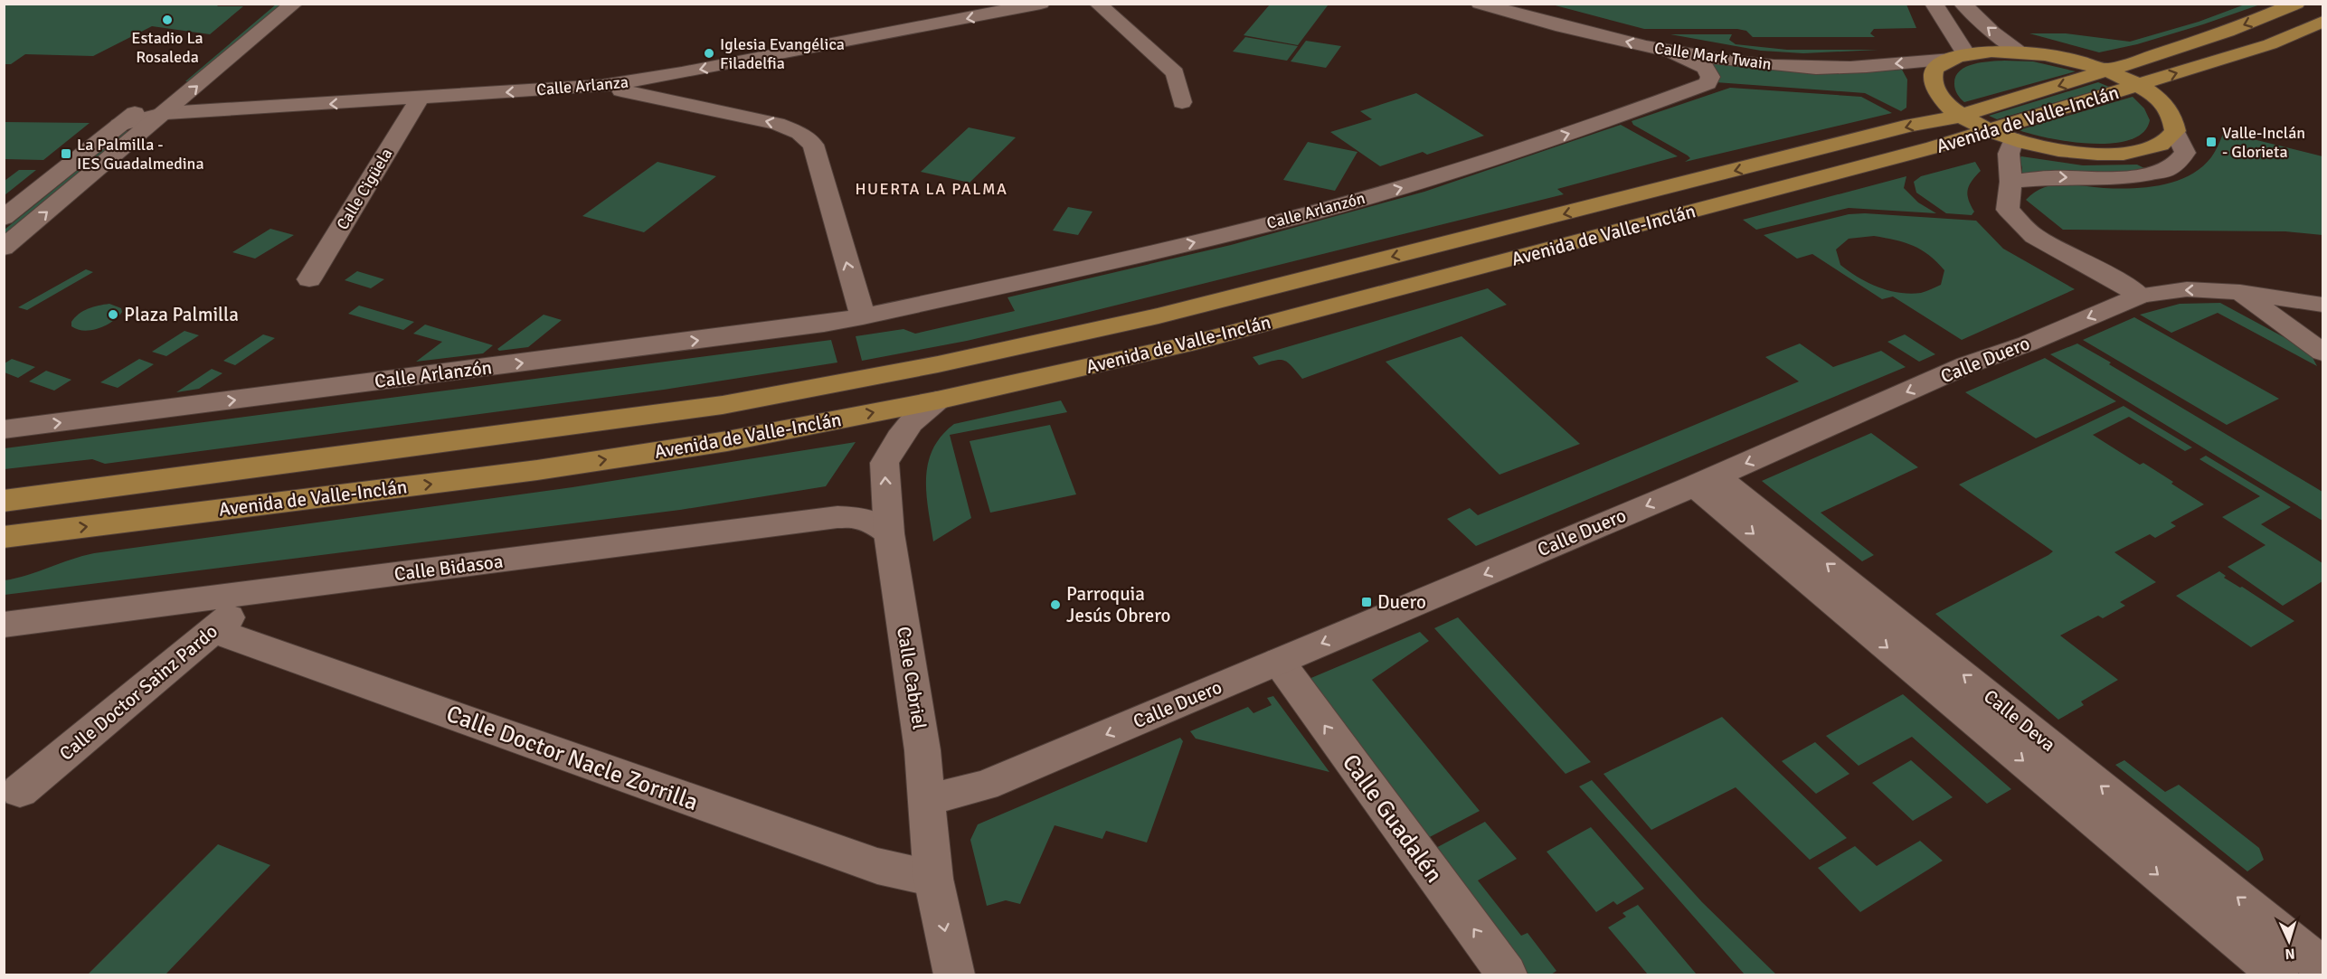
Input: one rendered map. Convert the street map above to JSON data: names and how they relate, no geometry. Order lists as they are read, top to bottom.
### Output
{
  "streets": {
    "main road": ["Avenida de Valle-Inclán"],
    "street": [
      "Calle Mark Twain",
      "Calle Arlanza",
      "Calle Cigüela",
      "Calle Arlanzón",
      "Calle Duero",
      "Calle Bidasoa",
      "Calle Cabriel",
      "Calle Doctor Sainz Pardo",
      "Calle Deva",
      "Calle Doctor Nacle Zorrilla",
      "Calle Guadalén"
    ]
  },
  "crossings": [
    ["Calle Mark Twain", "Calle Arlanzón"],
    ["Calle Arlanza", "Calle Cigüela"],
    ["Avenida de Valle-Inclán", "Calle Cabriel"],
    ["Calle Duero", "Calle Cabriel"],
    ["Calle Duero", "Calle Deva"],
    ["Calle Duero", "Calle Guadalén"],
    ["Calle Bidasoa", "Calle Cabriel"],
    ["Calle Bidasoa", "Calle Doctor Sainz Pardo"],
    ["Calle Cabriel", "Calle Doctor Nacle Zorrilla"],
    ["Calle Doctor Sainz Pardo", "Calle Doctor Nacle Zorrilla"]
  ],
  "one_way": [
    "Calle Mark Twain",
    "Calle Arlanza",
    "Calle Arlanzón",
    "Calle Duero",
    "Calle Guadalén"
  ],
  "districts": ["HUERTA LA PALMA"],
  "places": {
    "other": [
      "Estadio La Rosaleda",
      "Iglesia Evangélica Filadelfia",
      "Plaza Palmilla",
      "Parroquia Jesús Obrero"
    ],
    "transit": ["Valle-Inclán - Glorieta", "La Palmilla - IES Guadalmedina", "Duero"]
  },
  "north": "bottom"
}
